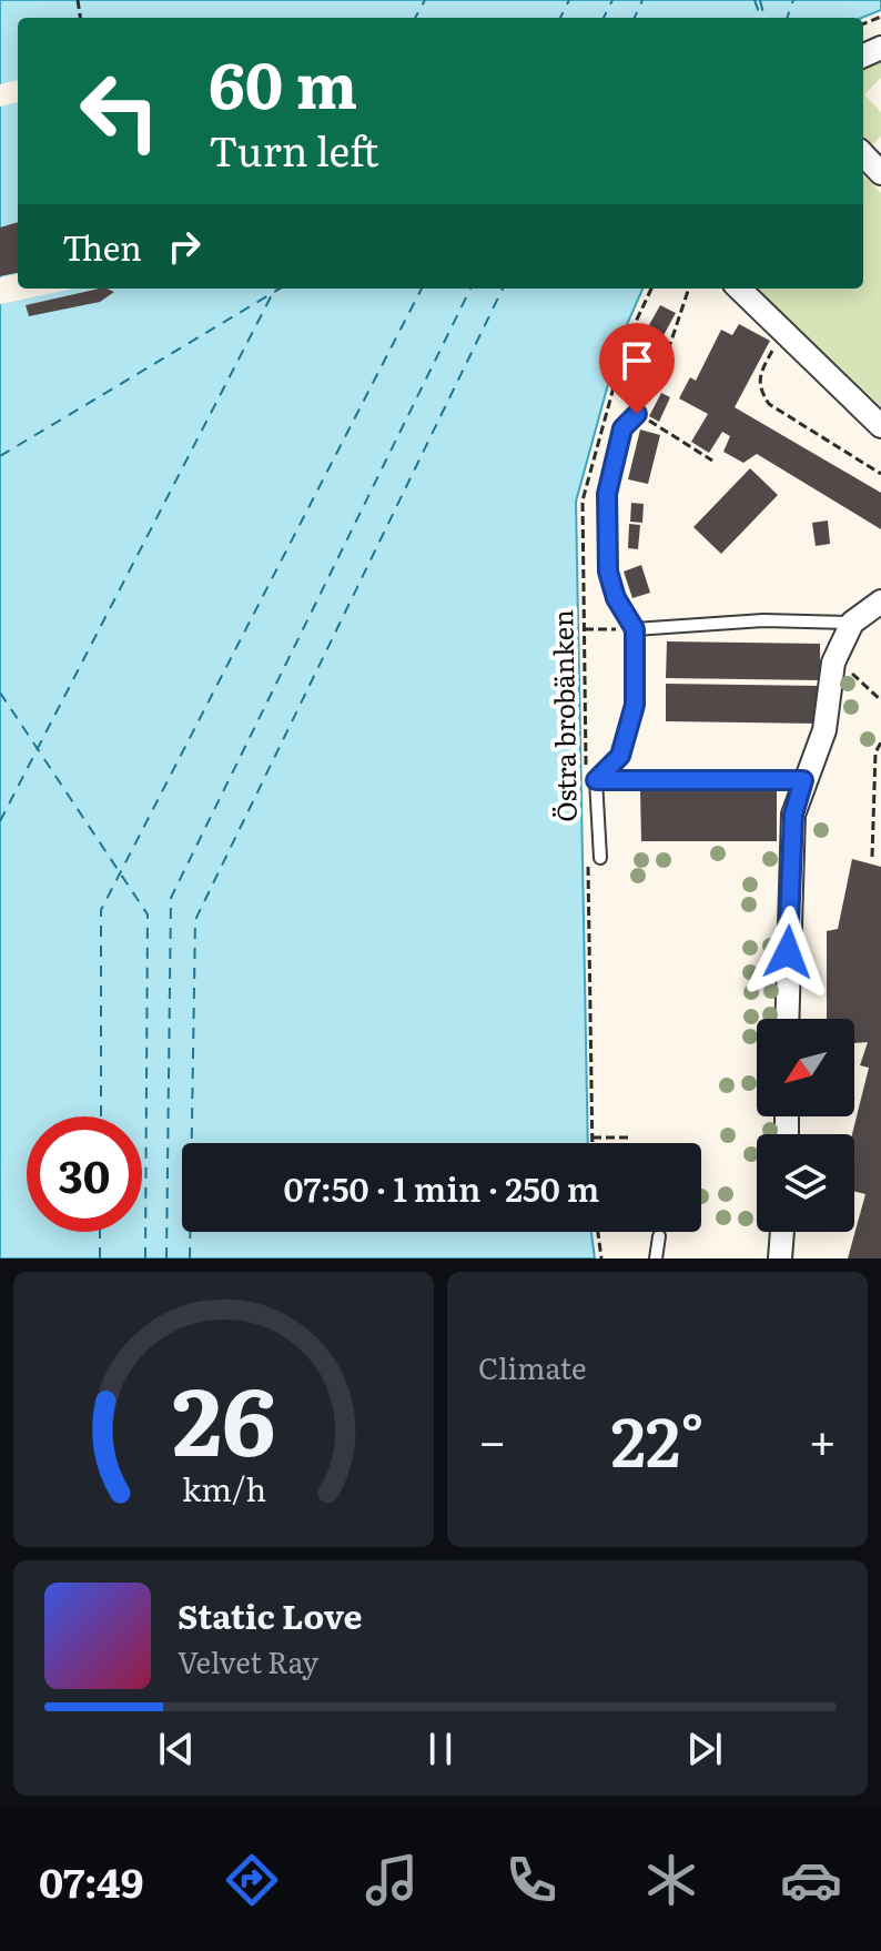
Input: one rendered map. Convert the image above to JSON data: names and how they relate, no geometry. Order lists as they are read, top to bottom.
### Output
{
  "streets": {
    "path": ["Östra brobänken"]
  },
  "north": "bottom left",
  "page": {
    "turn": ["60 m", "Turn left"],
    "then": "Then",
    "limit": "30",
    "trip": "07:50 · 1 min · 250 m",
    "tile": "Climate",
    "heat": ["−", "22°", "+"],
    "song": ["Static Love", "Velvet Ray"],
    "tabs": "07:49",
    "gauge": ["26", "km/h"]
  }
}
